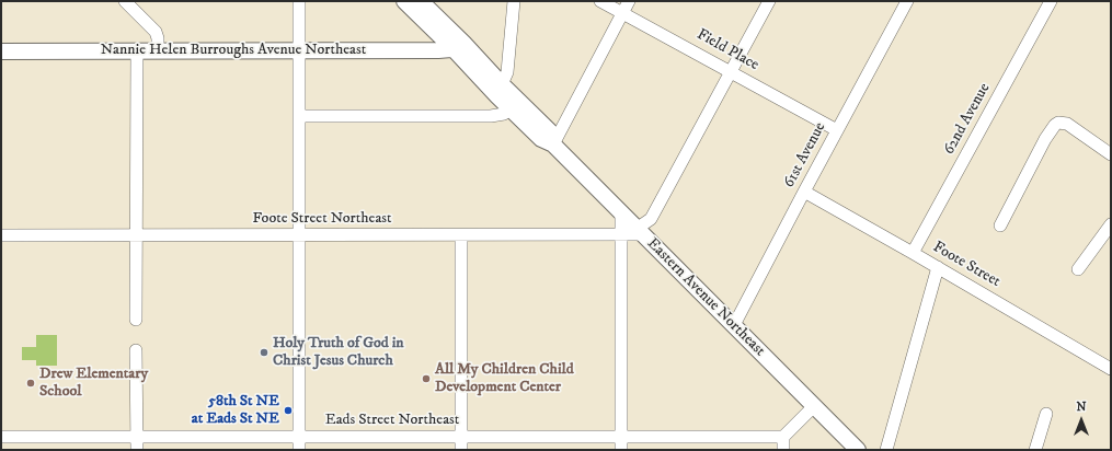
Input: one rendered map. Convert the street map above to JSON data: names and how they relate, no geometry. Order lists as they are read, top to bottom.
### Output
{
  "streets": {
    "main road": ["Nannie Helen Burroughs Avenue Northeast", "Eastern Avenue Northeast"],
    "street": [
      "Field Place",
      "62nd Avenue",
      "61st Avenue",
      "Foote Street Northeast",
      "Foote Street",
      "Eads Street Northeast"
    ]
  },
  "crossings": [
    ["Nannie Helen Burroughs Avenue Northeast", "Eastern Avenue Northeast"],
    ["Field Place", "61st Avenue"],
    ["62nd Avenue", "Foote Street"],
    ["61st Avenue", "Foote Street"],
    ["61st Avenue", "Eastern Avenue Northeast"],
    ["Foote Street Northeast", "Eastern Avenue Northeast"]
  ],
  "places": [
    "Holy Truth of God in Christ Jesus Church",
    "All My Children Child Development Center",
    "Drew Elementary School",
    "58th St NE at Eads St NE"
  ],
  "north": "top"
}
